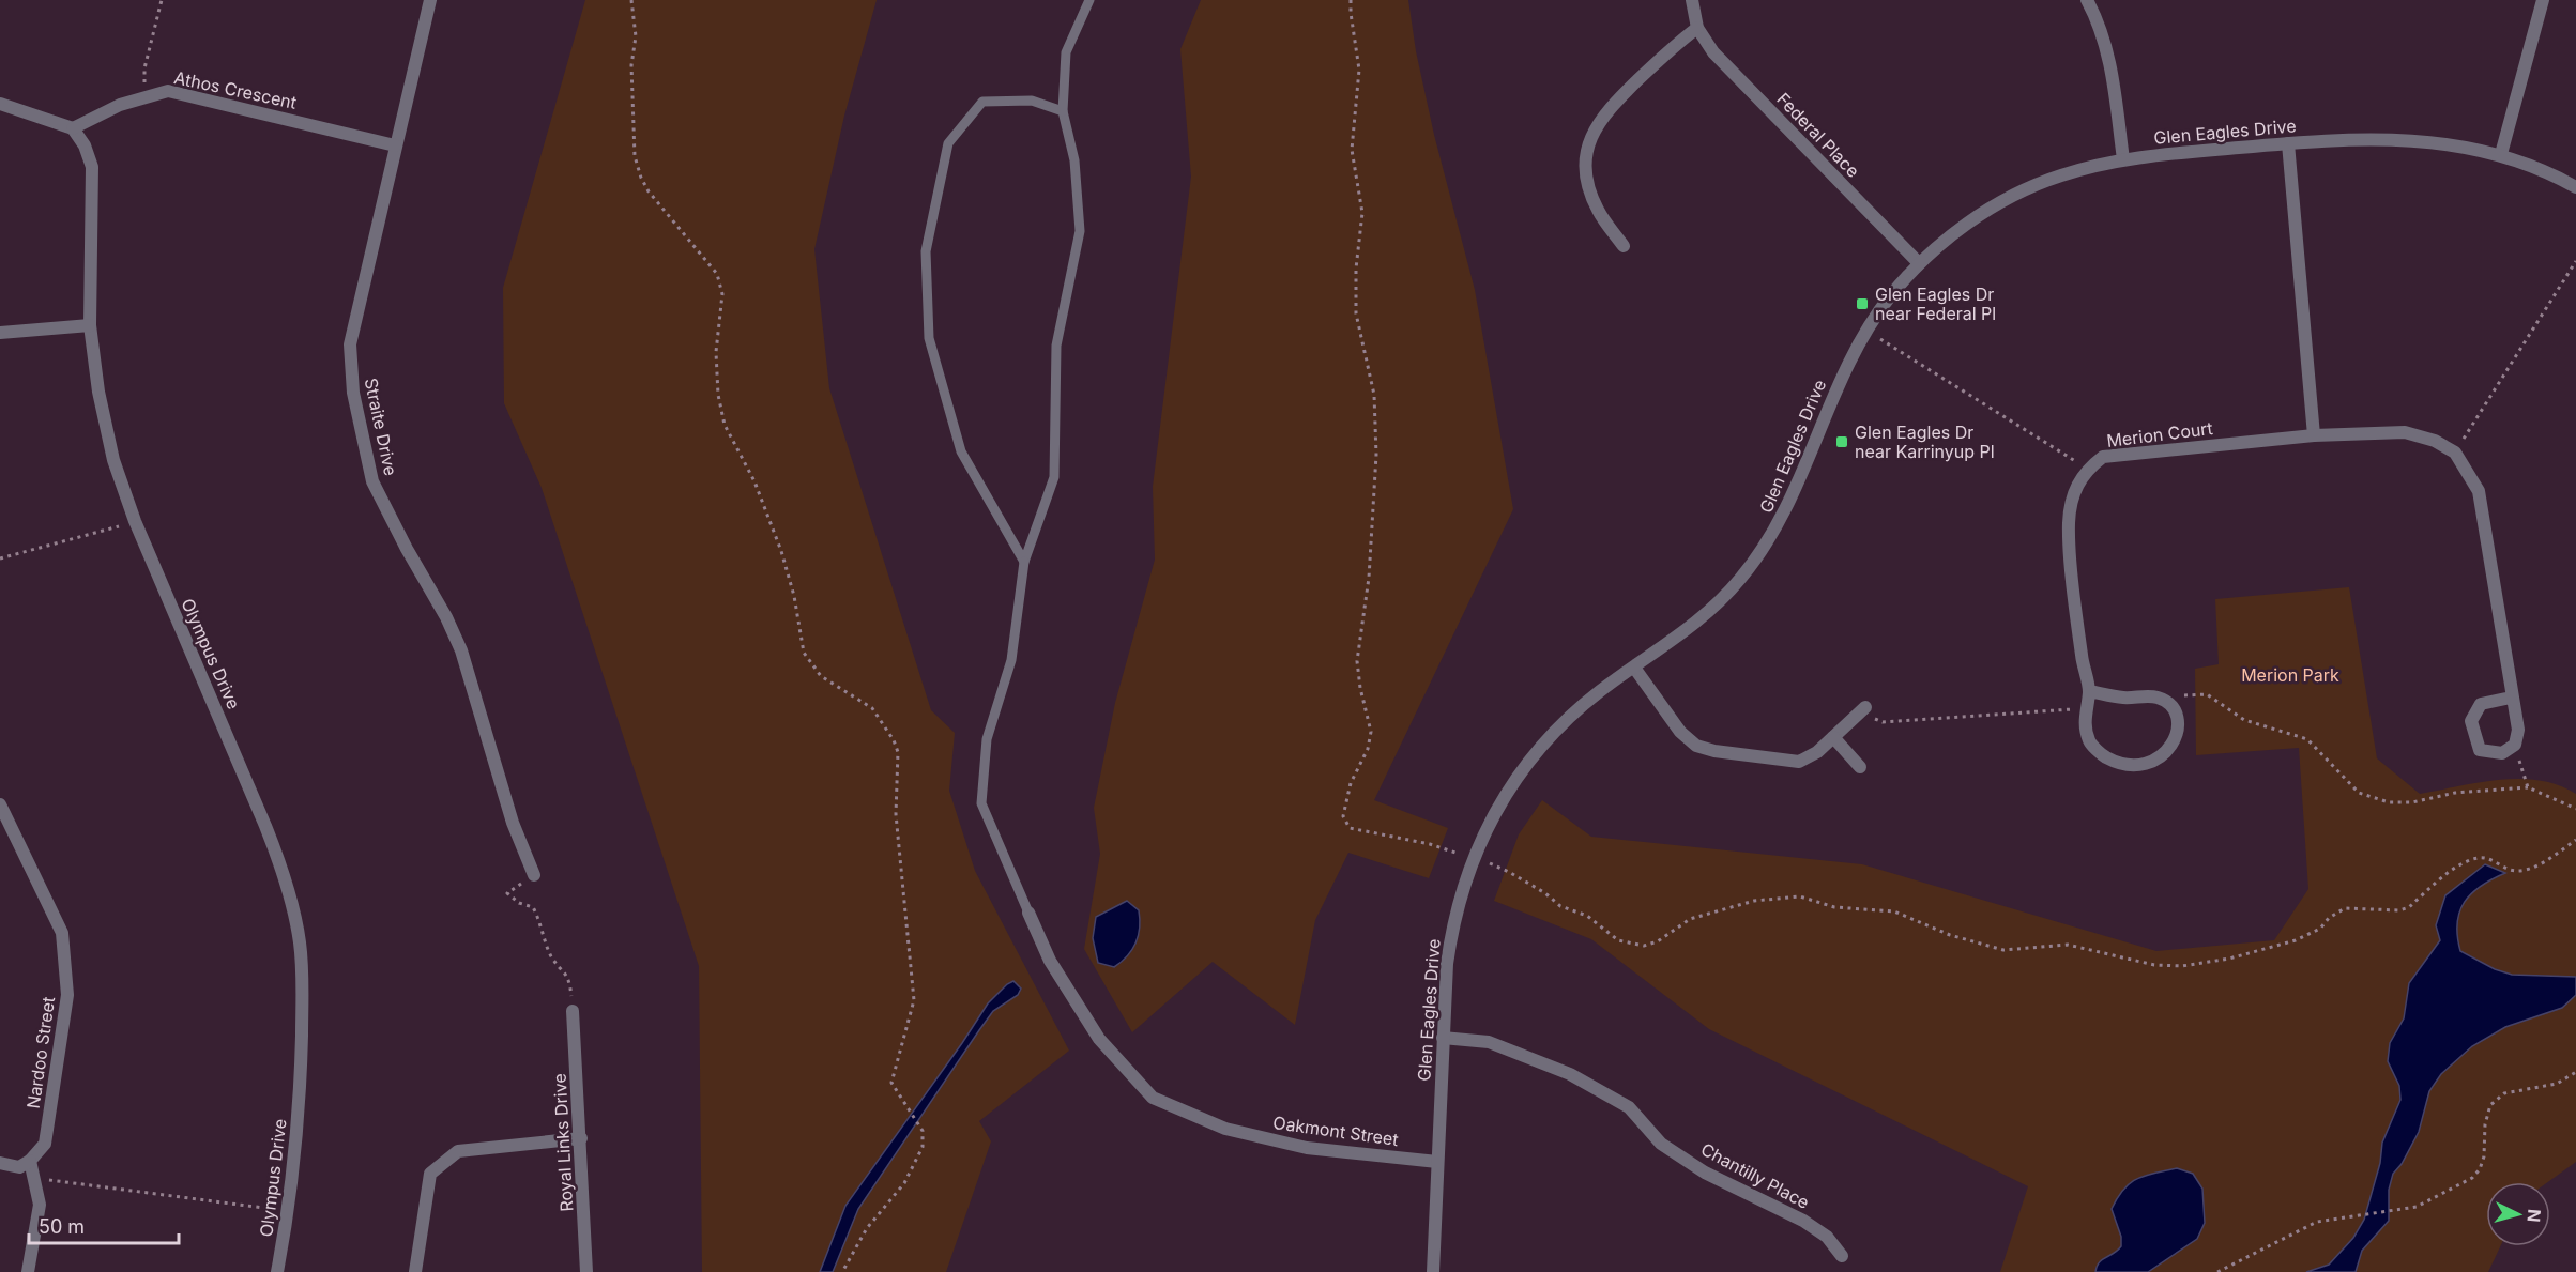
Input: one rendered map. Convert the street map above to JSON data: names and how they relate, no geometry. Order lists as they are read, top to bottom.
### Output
{
  "streets": {
    "street": [
      "Athos Crescent",
      "Glen Eagles Drive",
      "Federal Place",
      "Straite Drive",
      "Merion Court",
      "Olympus Drive",
      "Nardoo Street",
      "Oakmont Street",
      "Royal Links Drive",
      "Chantilly Place"
    ]
  },
  "crossings": [
    ["Athos Crescent", "Straite Drive"],
    ["Athos Crescent", "Olympus Drive"],
    ["Glen Eagles Drive", "Federal Place"],
    ["Glen Eagles Drive", "Oakmont Street"],
    ["Glen Eagles Drive", "Chantilly Place"]
  ],
  "parks": ["Merion Park"],
  "places": {
    "transit": ["Glen Eagles Dr near Federal Pl", "Glen Eagles Dr near Karrinyup Pl"]
  },
  "scale_bar": "50 m",
  "north": "right"
}
